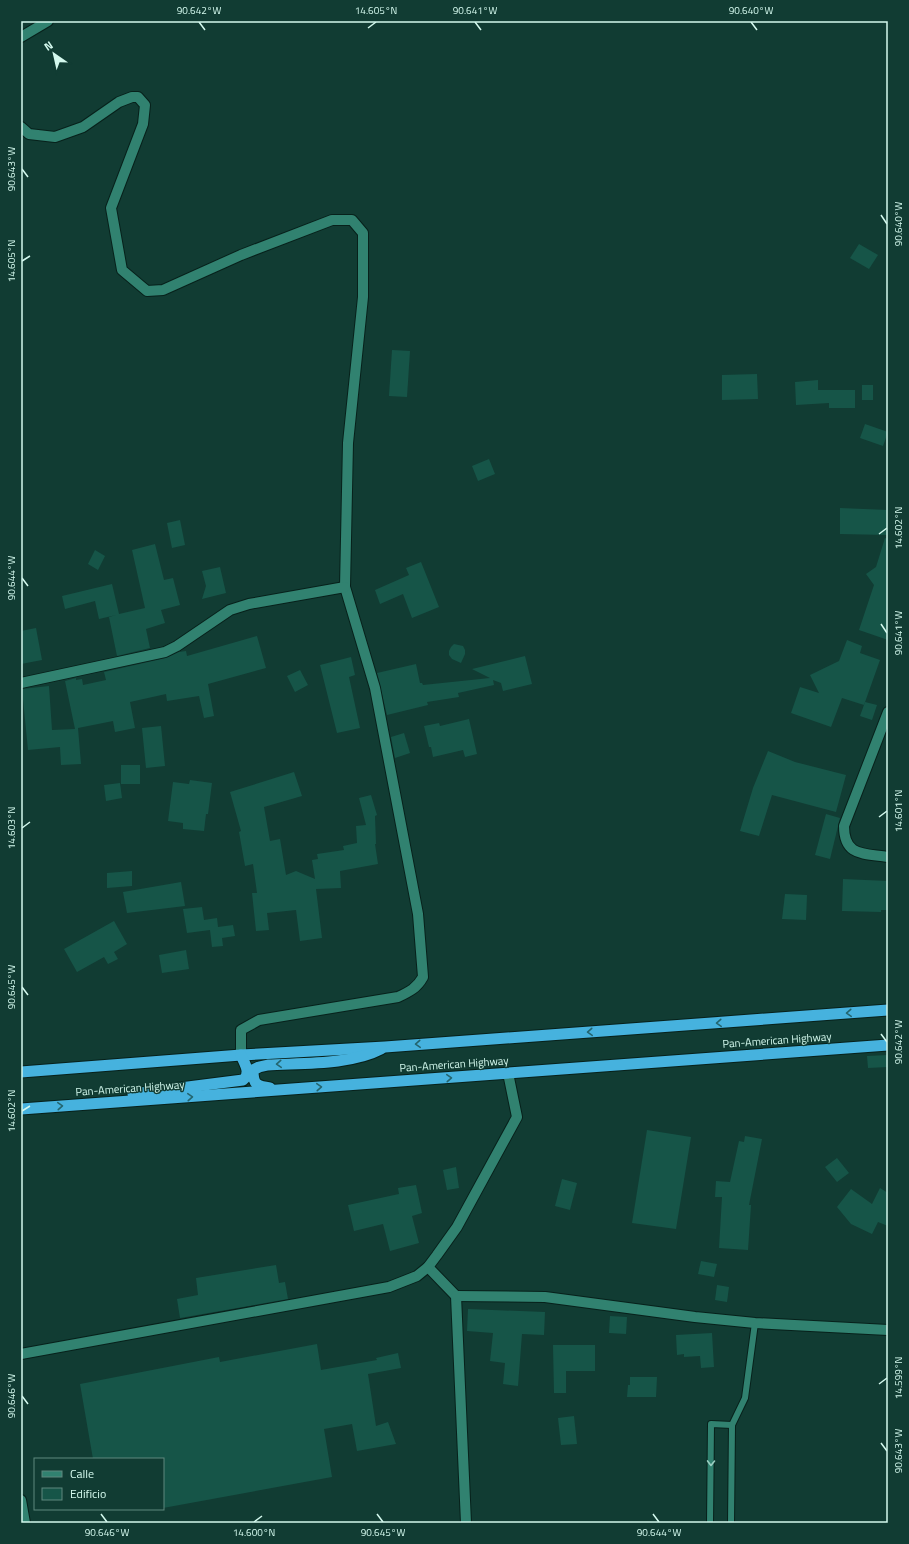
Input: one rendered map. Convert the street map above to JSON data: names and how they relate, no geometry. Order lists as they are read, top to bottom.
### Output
{
  "streets": {
    "highway": ["Pan-American Highway"]
  },
  "legend": ["Calle", "Edificio"],
  "north": "top left",
  "coordinates": [
    "90.642°W",
    "14.605°N",
    "90.641°W",
    "90.640°W",
    "90.643°W",
    "14.602°N",
    "90.644°W",
    "14.601°N",
    "14.603°N",
    "90.645°W",
    "14.599°N",
    "90.646°W",
    "14.600°N"
  ]
}
